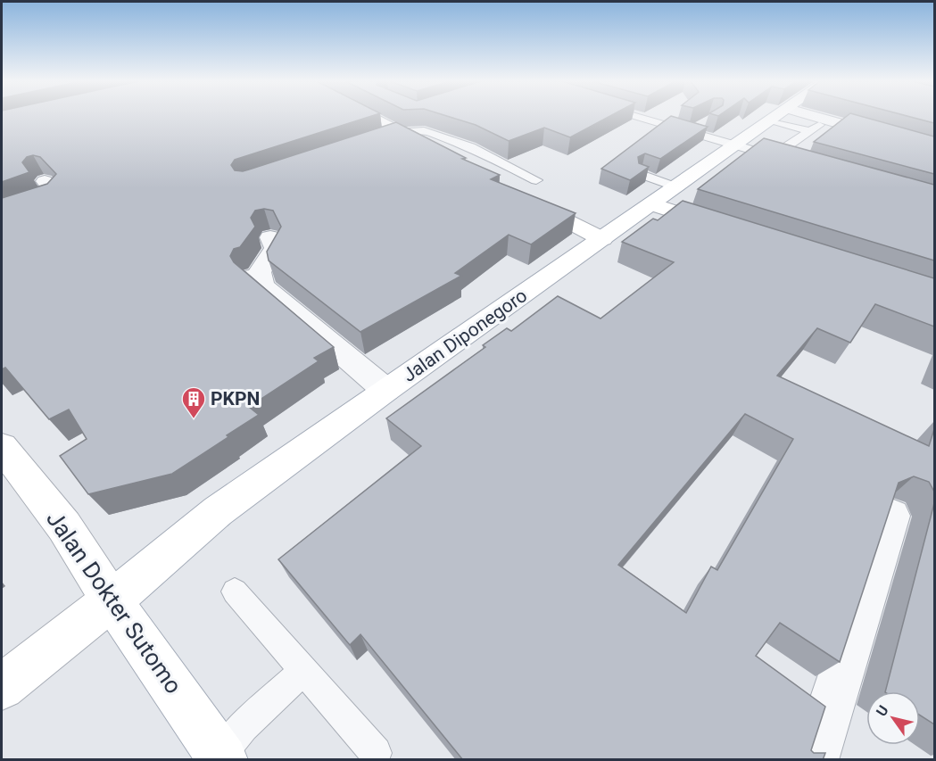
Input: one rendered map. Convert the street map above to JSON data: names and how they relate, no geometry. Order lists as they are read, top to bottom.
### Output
{
  "streets": {
    "main road": ["Jalan Diponegoro", "Jalan Dokter Sutomo"]
  },
  "crossings": [
    ["Jalan Diponegoro", "Jalan Dokter Sutomo"]
  ],
  "places": {
    "building": ["PKPN"]
  },
  "north": "top left"
}
